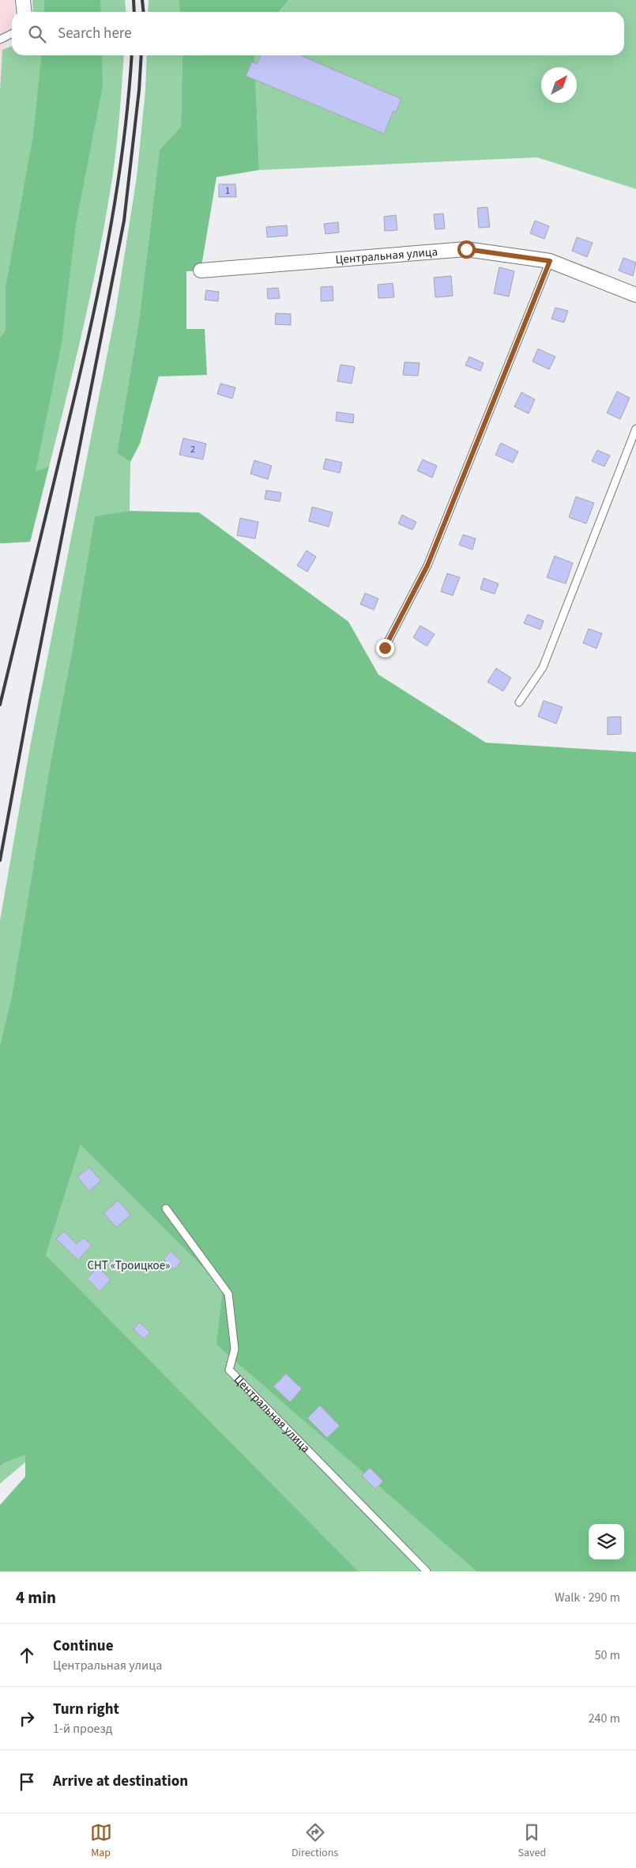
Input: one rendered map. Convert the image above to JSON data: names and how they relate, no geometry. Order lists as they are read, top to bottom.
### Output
{
  "streets": {
    "street": ["Центральная улица"]
  },
  "parks": ["СНТ «Троицкое»"],
  "house_numbers": ["1", "2"],
  "north": "top right",
  "page": {
    "search": "Search here",
    "heading": ["4 min", "Walk · 290 m"],
    "list": [
      ["Continue", "Центральная улица", "50 m"],
      ["Turn right", "1-й проезд", "240 m"],
      "Arrive at destination"
    ],
    "nav": ["Map", "Directions", "Saved"]
  }
}
